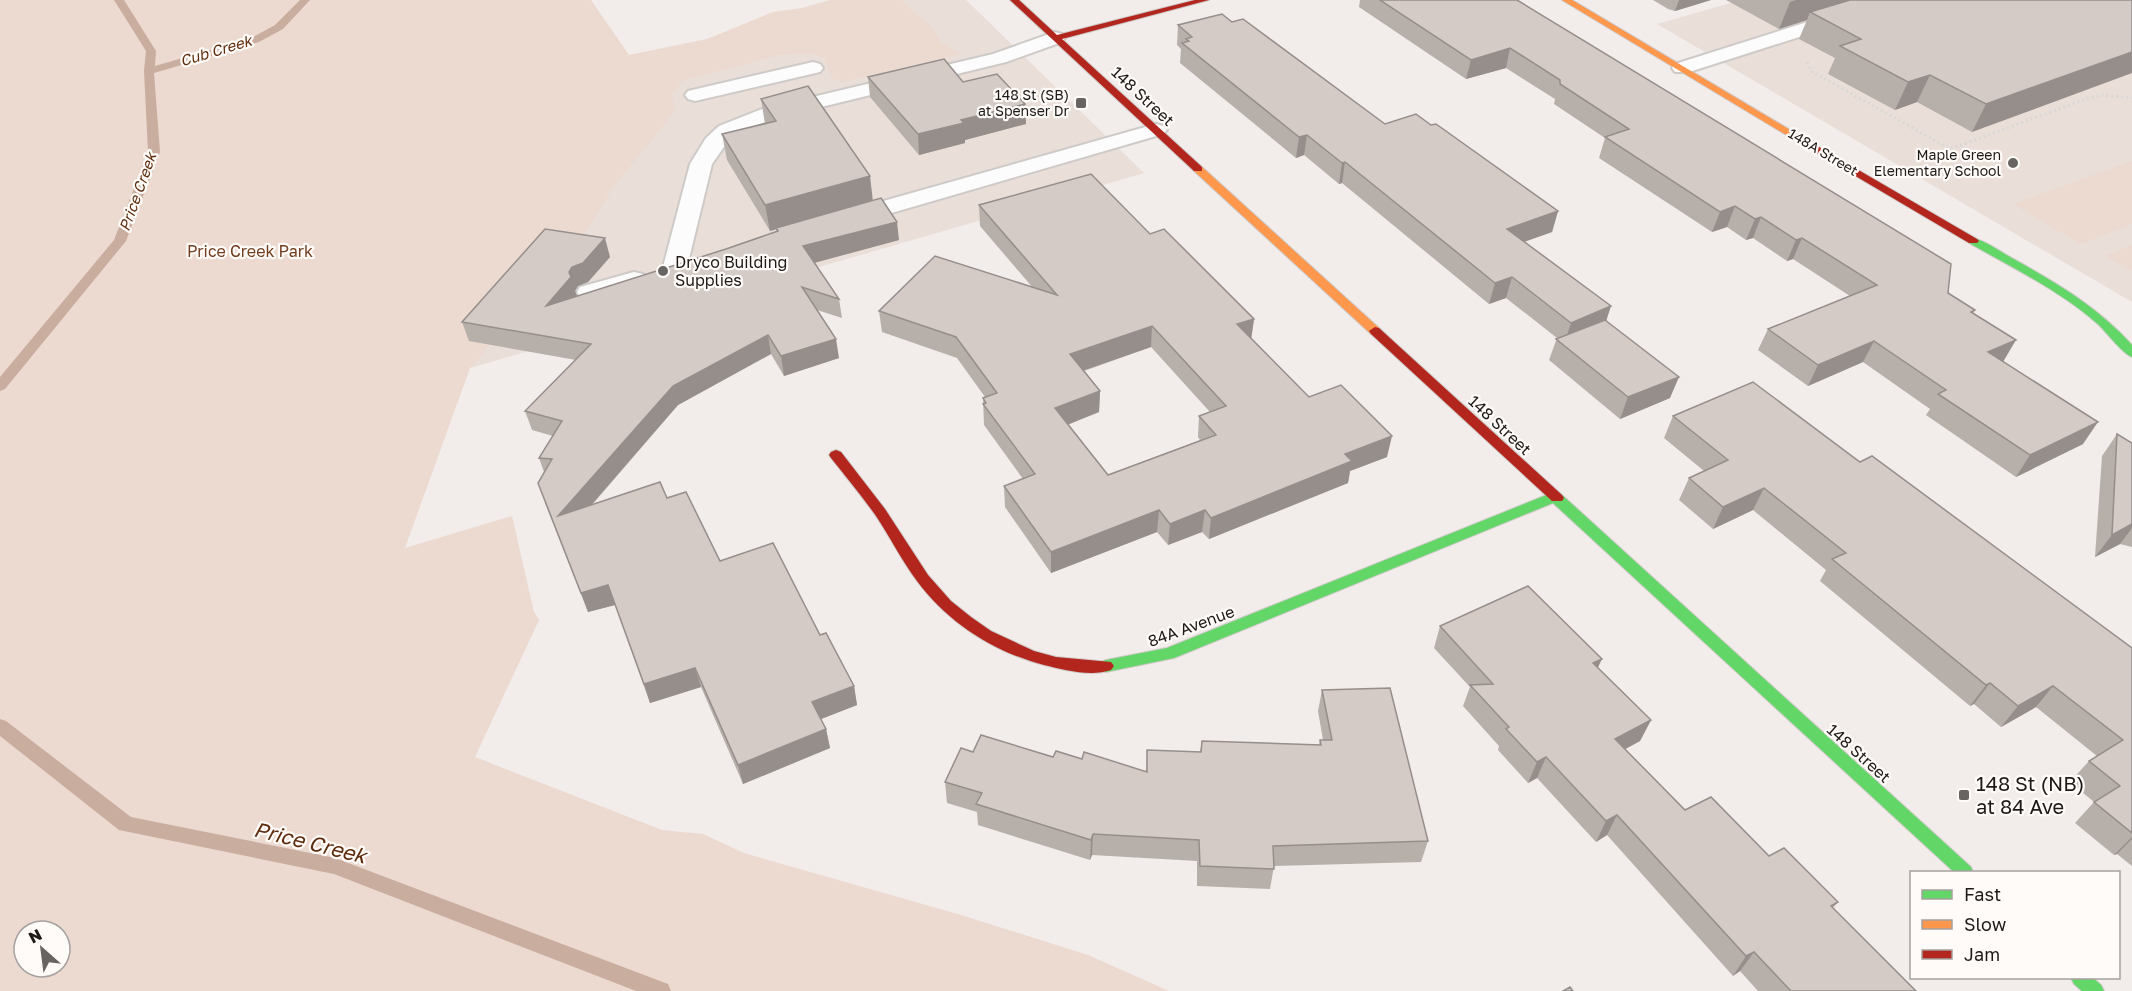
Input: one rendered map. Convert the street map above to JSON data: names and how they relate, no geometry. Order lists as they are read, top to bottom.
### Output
{
  "streets": {
    "street": ["148 Street", "148A Street", "84A Avenue"]
  },
  "crossings": [
    ["148 Street", "84A Avenue"]
  ],
  "water": ["Cub Creek", "Price Creek"],
  "parks": ["Price Creek Park"],
  "places": {
    "transit": ["148 St (SB) at Spenser Dr", "148 St (NB) at 84 Ave"],
    "other": ["Maple Green Elementary School", "Dryco Building Supplies"]
  },
  "legend": ["Fast", "Slow", "Jam"],
  "north": "top left"
}
